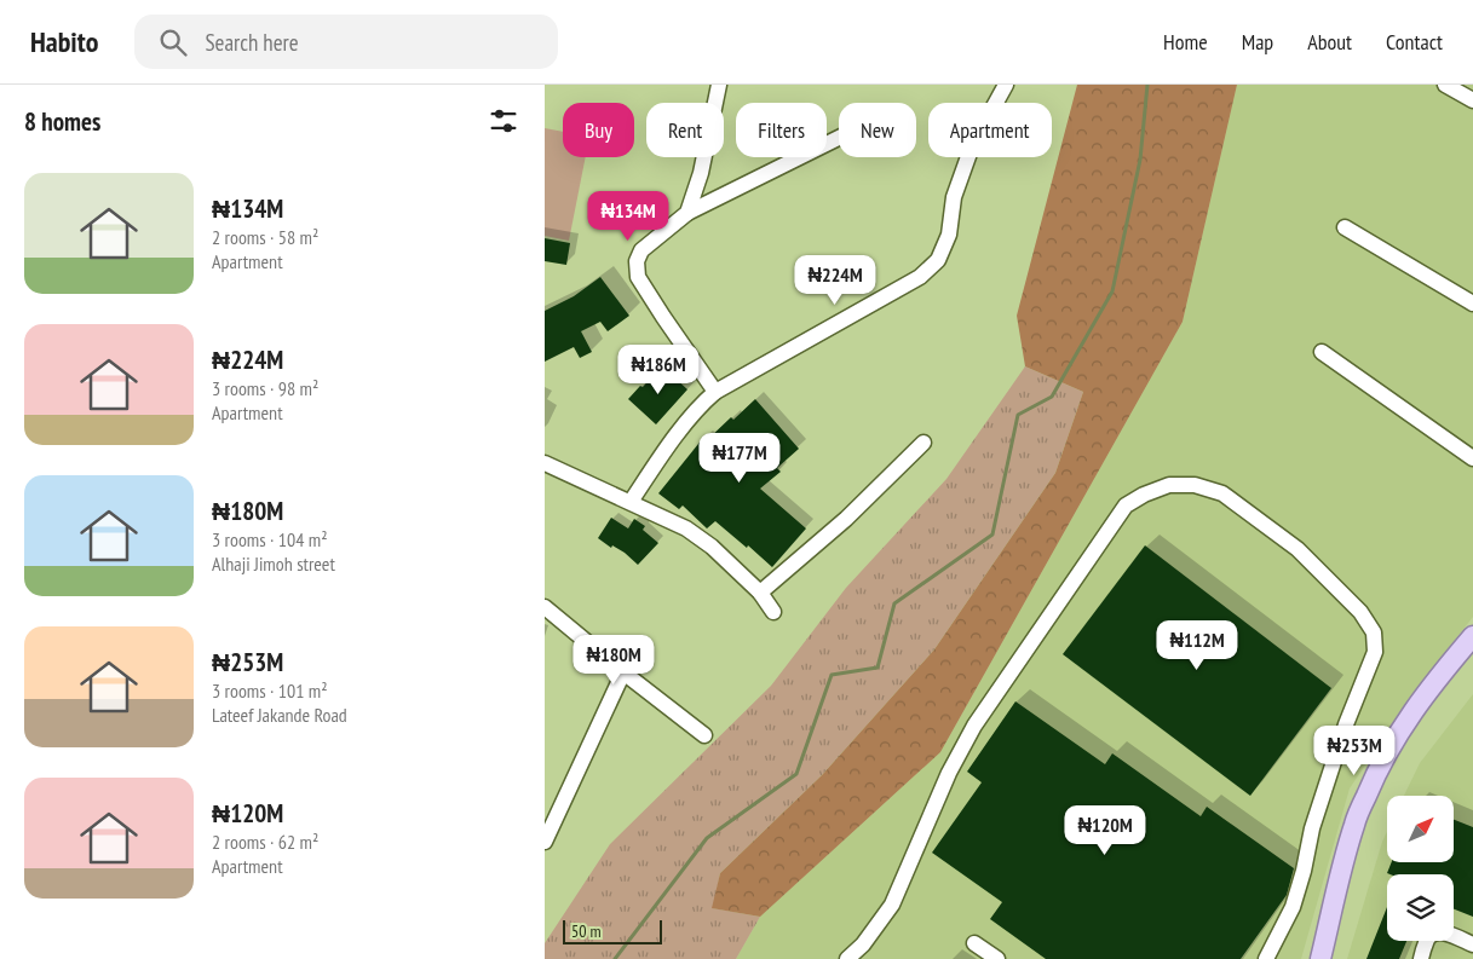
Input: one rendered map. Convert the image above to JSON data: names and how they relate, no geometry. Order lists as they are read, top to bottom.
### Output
{
  "scale_bar": "50 m",
  "north": "top right",
  "page": {
    "header": "Habito",
    "search": "Search here",
    "nav": [
      "Home",
      "Map",
      "About",
      "Contact"
    ],
    "heading": "8 homes",
    "chip": [
      "Buy",
      "Rent",
      "Filters",
      "New",
      "Apartment"
    ],
    "list": [
      {
        "name": "₦134M",
        "note": "2 rooms · 58 m² · Apartment"
      },
      {
        "name": "₦224M",
        "note": "3 rooms · 98 m² · Apartment"
      },
      {
        "name": "₦180M",
        "note": "3 rooms · 104 m² · Alhaji Jimoh street"
      },
      {
        "name": "₦253M",
        "note": "3 rooms · 101 m² · Lateef Jakande Road"
      },
      {
        "name": "₦120M",
        "note": "2 rooms · 62 m² · Apartment"
      }
    ],
    "price": [
      "₦134M",
      "₦224M",
      "₦186M",
      "₦177M",
      "₦112M",
      "₦180M",
      "₦253M",
      "₦120M"
    ],
    "scale": "50 m"
  }
}
